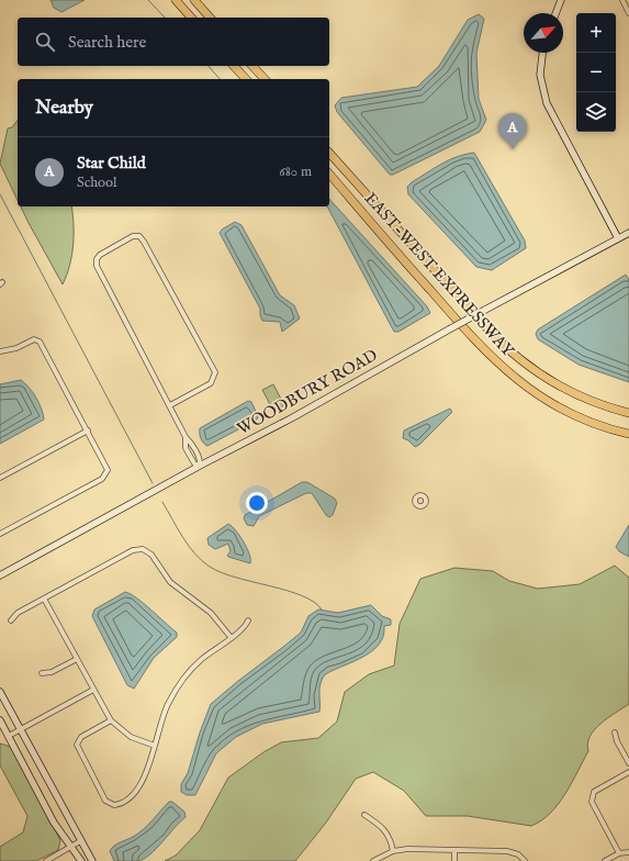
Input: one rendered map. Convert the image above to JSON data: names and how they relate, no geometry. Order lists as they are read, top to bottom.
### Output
{
  "streets": {
    "highway": ["EAST-WEST EXPRESSWAY"],
    "street": ["WOODBURY ROAD"]
  },
  "north": "top right",
  "page": {
    "map_buttons": ["+", "−"],
    "search": "Search here",
    "heading": "Nearby",
    "pins": "A",
    "list": [
      {
        "mark": "A",
        "name": "Star Child",
        "note": "School",
        "value": "680 m"
      }
    ]
  }
}
